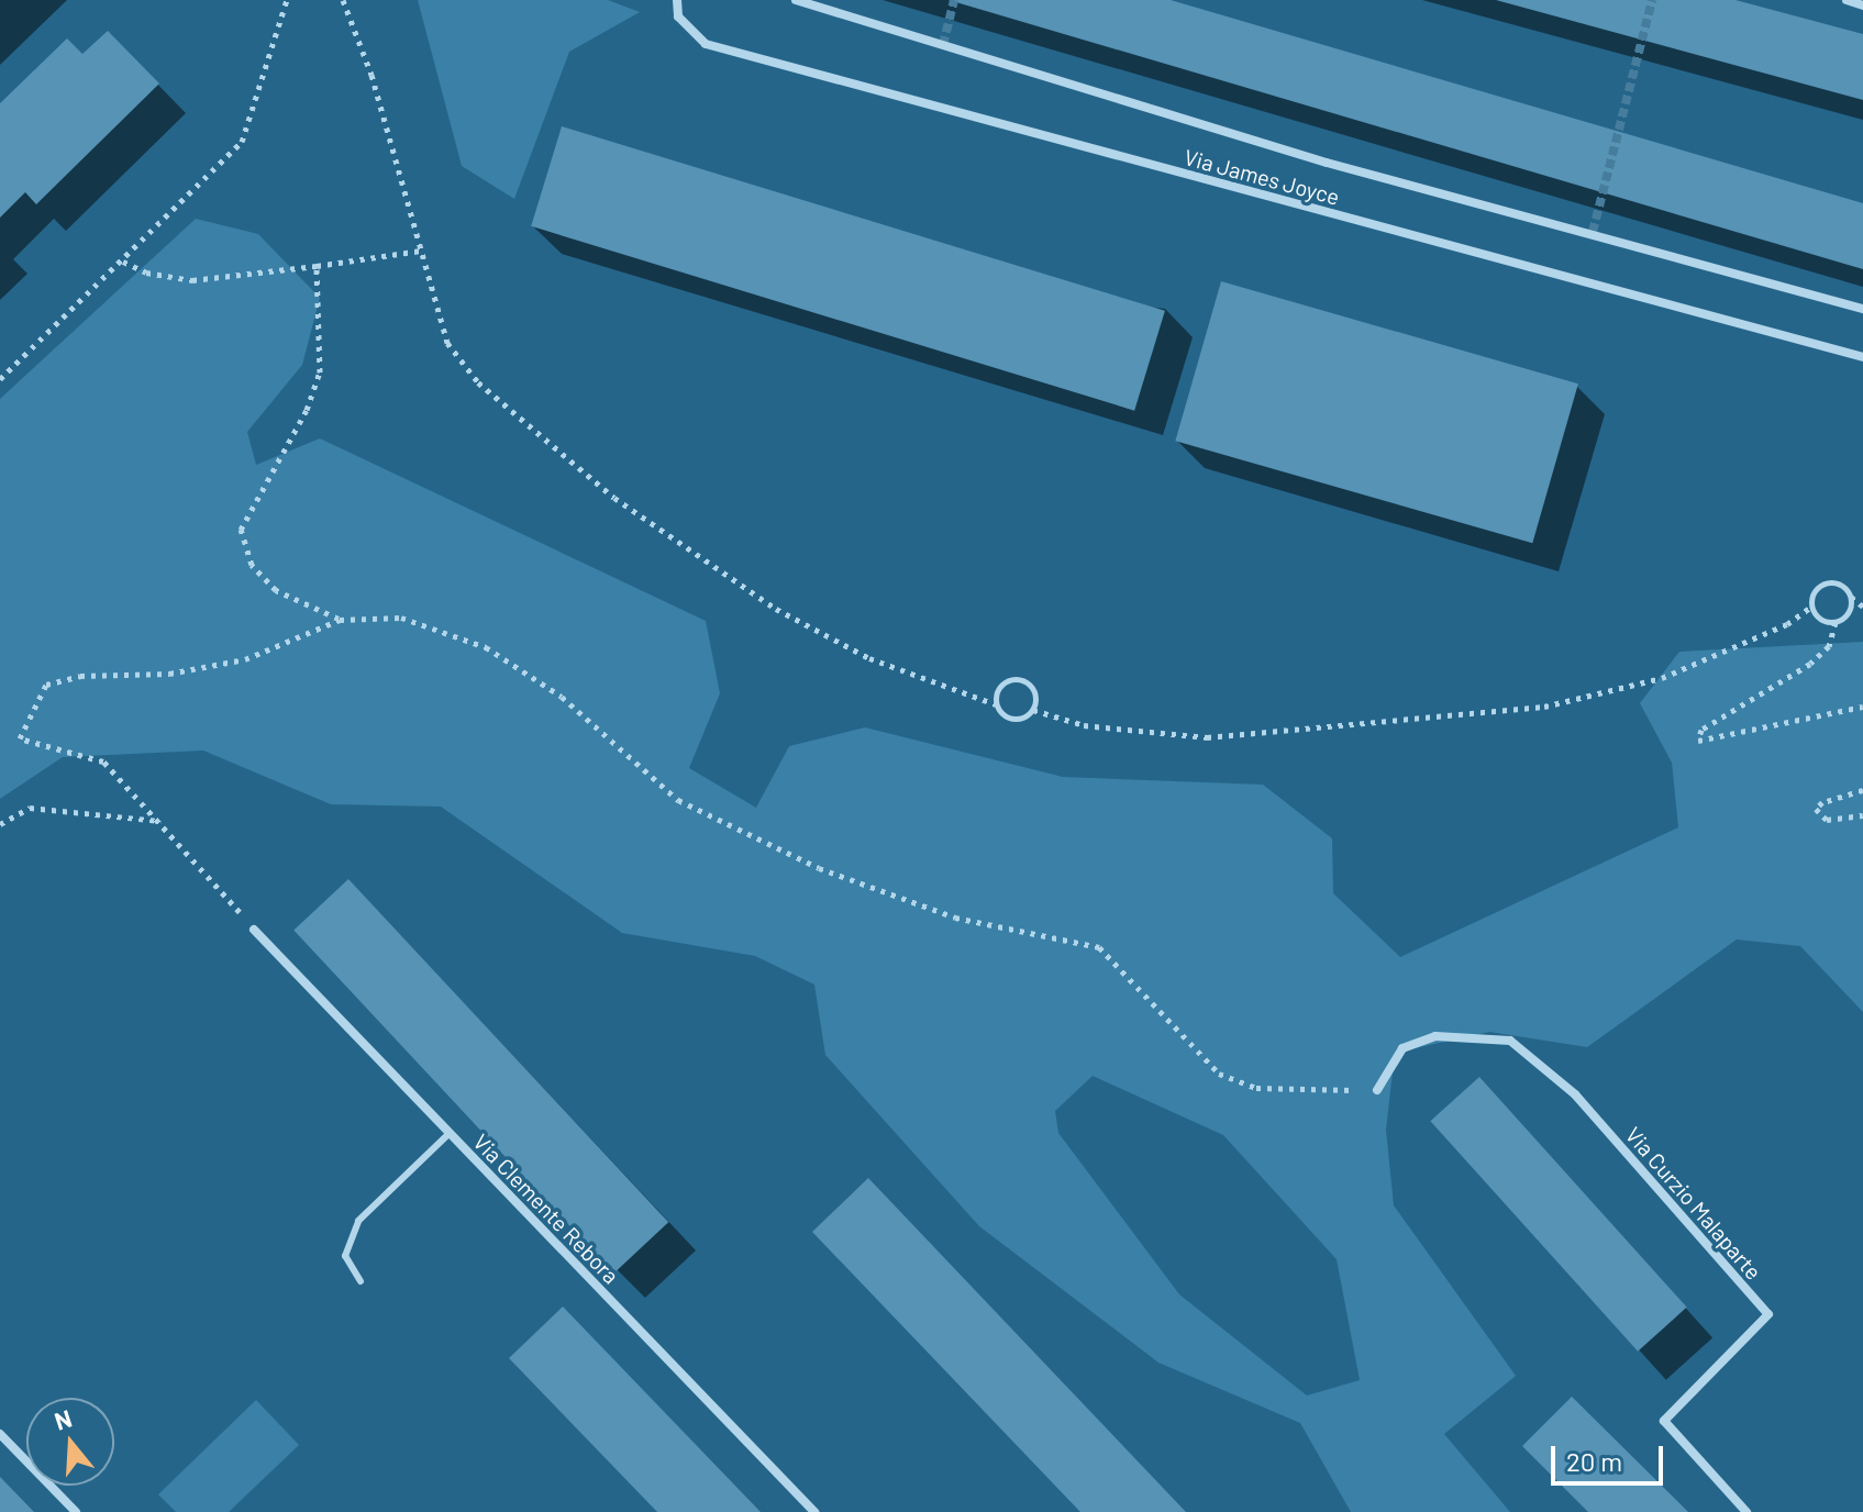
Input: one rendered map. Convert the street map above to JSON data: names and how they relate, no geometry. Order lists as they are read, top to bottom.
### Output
{
  "streets": {
    "street": ["Via James Joyce", "Via Curzio Malaparte", "Via Clemente Rebora"]
  },
  "scale_bar": "20 m",
  "north": "top"
}
